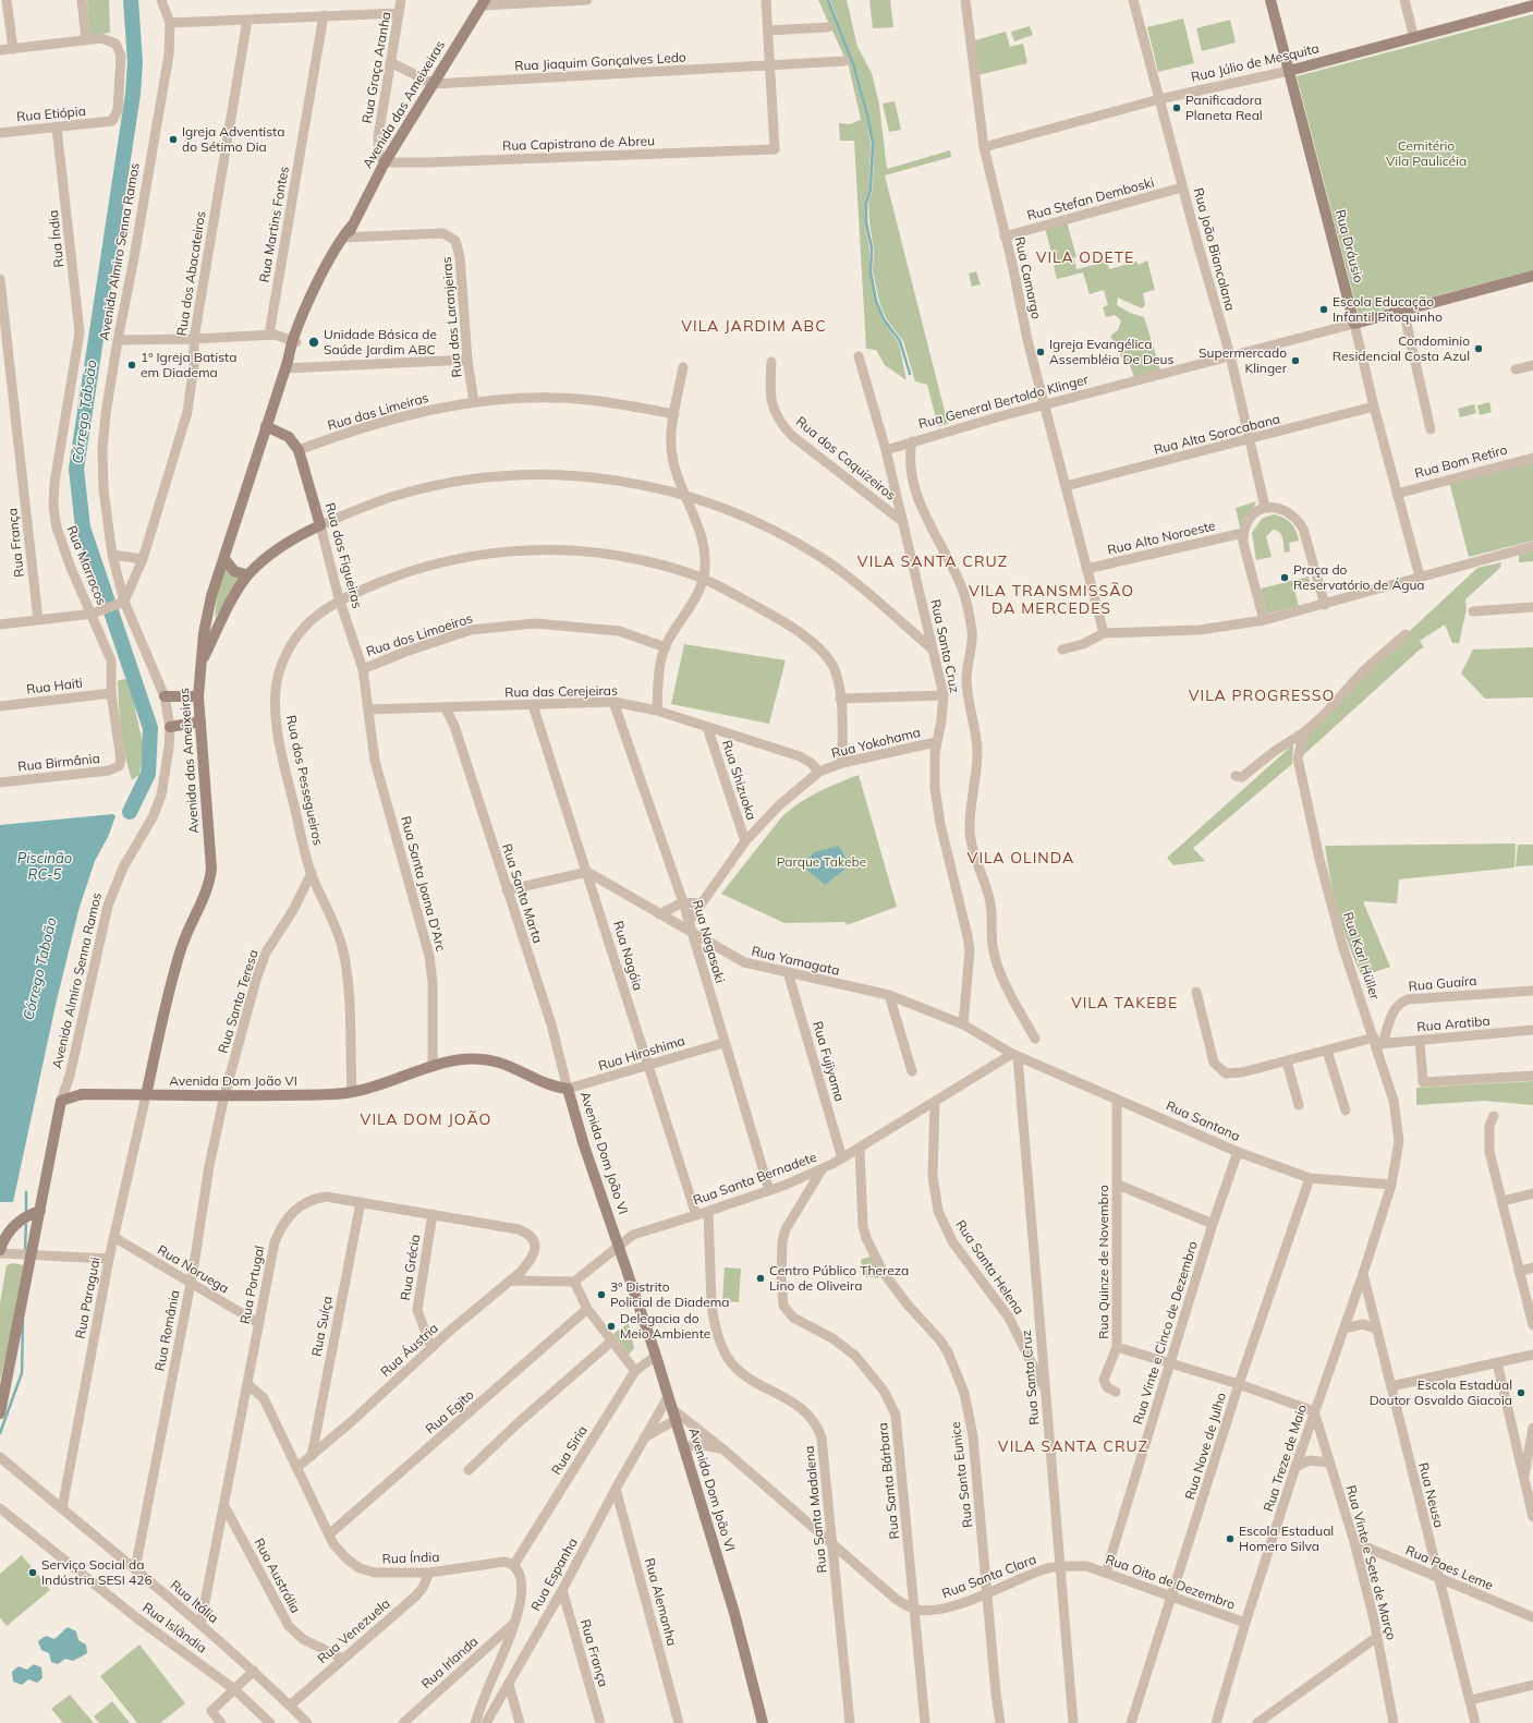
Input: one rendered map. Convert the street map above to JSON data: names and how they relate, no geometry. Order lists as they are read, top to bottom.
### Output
{
  "streets": {
    "street": [
      "Rua Jiaquim Gonçalves Ledo",
      "Rua Júlio de Mesquita",
      "Rua Graça Aranha",
      "Avenida das Ameixeiras",
      "Rua Etiópia",
      "Rua Capistrano de Abreu",
      "Rua Stefan Demboski",
      "Rua Martins Fontes",
      "Rua Índia",
      "Rua Dráusio",
      "Rua João Biancalana",
      "Avenida Almiro Senna Ramos",
      "Rua dos Abacateiros",
      "Rua Camargo",
      "Rua das Laranjeiras",
      "Rua General Bertoldo Klinger",
      "Rua das Limeiras",
      "Rua Alta Sorocabana",
      "Rua dos Caquizeiros",
      "Rua Bom Retiro",
      "Rua Alto Noroeste",
      "Rua França",
      "Rua das Figueiras",
      "Rua Marrocos",
      "Rua dos Limoeiros",
      "Rua Santa Cruz",
      "Rua Haiti",
      "Rua das Cerejeiras",
      "Rua Yokohama",
      "Rua Birmânia",
      "Rua dos Pessegueiros",
      "Rua Shizuoka",
      "Rua Santa Joana D'Arc",
      "Rua Santa Marta",
      "Rua Nagasaki",
      "Rua Nagóia",
      "Rua Karl Hüller",
      "Rua Yamagata",
      "Rua Guaíra",
      "Rua Santa Teresa",
      "Rua Aratiba",
      "Rua Hiroshima",
      "Rua Fujiyama",
      "Avenida Dom João VI",
      "Rua Santana",
      "Rua Santa Bernadete",
      "Rua Quinze de Novembro",
      "Rua Grécia",
      "Rua Santa Helena",
      "Rua Noruega",
      "Rua Portugal",
      "Rua Paraguai",
      "Rua Suíça",
      "Rua România",
      "Rua Vinte e Cinco de Dezembro",
      "Rua Áustria",
      "Rua Egito",
      "Rua Nove de Julho",
      "Rua Siria",
      "Rua Treze de Maio",
      "Rua Santa Eunice",
      "Rua Santa Bárbara",
      "Rua Neusa",
      "Rua Santa Madalena",
      "Rua Vinte e Sete de Março",
      "Rua Paes Leme",
      "Rua Espanha",
      "Rua Austrália",
      "Rua Santa Clara",
      "Rua Oito de Dezembro",
      "Rua Itália",
      "Rua Alemanha",
      "Rua Islândia",
      "Rua Venezuela",
      "Rua Irlanda"
    ]
  },
  "crossings": [
    ["Rua Jiaquim Gonçalves Ledo", "Avenida das Ameixeiras"],
    ["Rua Jiaquim Gonçalves Ledo", "Rua Capistrano de Abreu"],
    ["Rua Júlio de Mesquita", "Rua Dráusio"],
    ["Rua Júlio de Mesquita", "Rua João Biancalana"],
    ["Rua Júlio de Mesquita", "Rua Camargo"],
    ["Rua Graça Aranha", "Avenida das Ameixeiras"],
    ["Rua Graça Aranha", "Rua Capistrano de Abreu"],
    ["Avenida das Ameixeiras", "Rua Capistrano de Abreu"],
    ["Avenida das Ameixeiras", "Rua das Laranjeiras"],
    ["Avenida das Ameixeiras", "Rua das Figueiras"],
    ["Avenida das Ameixeiras", "Avenida Dom João VI"],
    ["Avenida das Ameixeiras", "Rua Paraguai"],
    ["Rua Etiópia", "Rua Índia"],
    ["Rua Stefan Demboski", "Rua João Biancalana"],
    ["Rua Stefan Demboski", "Rua Camargo"],
    ["Rua Índia", "Rua Marrocos"],
    ["Rua Índia", "Rua Portugal"],
    ["Rua Índia", "Rua Áustria"],
    ["Rua Índia", "Rua Egito"],
    ["Rua Índia", "Rua Siria"],
    ["Rua Índia", "Rua Venezuela"],
    ["Rua Dráusio", "Rua General Bertoldo Klinger"],
    ["Rua Dráusio", "Rua Alta Sorocabana"],
    ["Rua Dráusio", "Rua Bom Retiro"],
    ["Rua João Biancalana", "Rua General Bertoldo Klinger"],
    ["Rua João Biancalana", "Rua Alta Sorocabana"],
    ["Avenida Almiro Senna Ramos", "Rua dos Abacateiros"],
    ["Avenida Almiro Senna Ramos", "Avenida Dom João VI"],
    ["Rua Camargo", "Rua General Bertoldo Klinger"],
    ["Rua Camargo", "Rua Alta Sorocabana"],
    ["Rua Camargo", "Rua Alto Noroeste"],
    ["Rua das Laranjeiras", "Rua das Limeiras"],
    ["Rua General Bertoldo Klinger", "Rua Santa Cruz"],
    ["Rua das Limeiras", "Rua das Figueiras"],
    ["Rua dos Caquizeiros", "Rua Santa Cruz"],
    ["Rua França", "Rua Espanha"],
    ["Rua das Figueiras", "Rua dos Limoeiros"],
    ["Rua das Figueiras", "Rua das Cerejeiras"],
    ["Rua das Figueiras", "Rua dos Pessegueiros"],
    ["Rua das Figueiras", "Rua Santa Joana D'Arc"],
    ["Rua Marrocos", "Rua Haiti"],
    ["Rua Marrocos", "Rua Birmânia"],
    ["Rua Santa Cruz", "Rua Yokohama"],
    ["Rua Santa Cruz", "Rua Yamagata"],
    ["Rua Santa Cruz", "Rua Santana"],
    ["Rua Santa Cruz", "Rua Santa Bernadete"],
    ["Rua Santa Cruz", "Rua Santa Helena"],
    ["Rua Santa Cruz", "Rua Santa Clara"],
    ["Rua das Cerejeiras", "Rua Yokohama"],
    ["Rua das Cerejeiras", "Rua Shizuoka"],
    ["Rua das Cerejeiras", "Rua Santa Joana D'Arc"],
    ["Rua das Cerejeiras", "Rua Santa Marta"],
    ["Rua das Cerejeiras", "Rua Nagasaki"],
    ["Rua das Cerejeiras", "Rua Nagóia"],
    ["Rua Yokohama", "Rua dos Pessegueiros"],
    ["Rua Yokohama", "Rua Shizuoka"],
    ["Rua Yokohama", "Rua Nagasaki"],
    ["Rua dos Pessegueiros", "Rua Santa Teresa"],
    ["Rua dos Pessegueiros", "Avenida Dom João VI"],
    ["Rua Santa Joana D'Arc", "Avenida Dom João VI"],
    ["Rua Santa Marta", "Rua Hiroshima"],
    ["Rua Santa Marta", "Avenida Dom João VI"],
    ["Rua Nagasaki", "Rua Yamagata"],
    ["Rua Nagasaki", "Rua Hiroshima"],
    ["Rua Nagasaki", "Rua Santa Bernadete"],
    ["Rua Nagóia", "Rua Yamagata"],
    ["Rua Nagóia", "Rua Hiroshima"],
    ["Rua Nagóia", "Rua Santa Bernadete"],
    ["Rua Karl Hüller", "Rua Guaíra"],
    ["Rua Karl Hüller", "Rua Aratiba"],
    ["Rua Karl Hüller", "Rua Santana"],
    ["Rua Karl Hüller", "Rua Treze de Maio"],
    ["Rua Yamagata", "Rua Fujiyama"],
    ["Rua Yamagata", "Rua Santana"],
    ["Rua Yamagata", "Rua Santa Bernadete"],
    ["Rua Guaíra", "Rua Aratiba"],
    ["Rua Santa Teresa", "Avenida Dom João VI"],
    ["Rua Santa Teresa", "Rua România"],
    ["Rua Hiroshima", "Avenida Dom João VI"],
    ["Rua Fujiyama", "Rua Santa Bernadete"],
    ["Avenida Dom João VI", "Rua Santa Bernadete"],
    ["Avenida Dom João VI", "Rua Paraguai"],
    ["Avenida Dom João VI", "Rua România"],
    ["Avenida Dom João VI", "Rua Siria"],
    ["Avenida Dom João VI", "Rua Espanha"],
    ["Avenida Dom João VI", "Rua Santa Clara"],
    ["Rua Santana", "Rua Santa Bernadete"],
    ["Rua Santana", "Rua Quinze de Novembro"],
    ["Rua Santana", "Rua Vinte e Cinco de Dezembro"],
    ["Rua Santana", "Rua Nove de Julho"],
    ["Rua Santana", "Rua Treze de Maio"],
    ["Rua Santa Bernadete", "Rua Santa Helena"],
    ["Rua Santa Bernadete", "Rua Santa Eunice"],
    ["Rua Santa Bernadete", "Rua Santa Bárbara"],
    ["Rua Santa Bernadete", "Rua Santa Madalena"],
    ["Rua Quinze de Novembro", "Rua Vinte e Cinco de Dezembro"],
    ["Rua Quinze de Novembro", "Rua Nove de Julho"],
    ["Rua Quinze de Novembro", "Rua Treze de Maio"],
    ["Rua Quinze de Novembro", "Rua Vinte e Sete de Março"],
    ["Rua Grécia", "Rua Portugal"],
    ["Rua Grécia", "Rua Áustria"],
    ["Rua Noruega", "Rua Portugal"],
    ["Rua Noruega", "Rua Paraguai"],
    ["Rua Noruega", "Rua România"],
    ["Rua Portugal", "Rua Suíça"],
    ["Rua Portugal", "Rua Áustria"],
    ["Rua Portugal", "Rua Austrália"],
    ["Rua Portugal", "Rua Itália"],
    ["Rua Paraguai", "Rua Itália"],
    ["Rua Suíça", "Rua Áustria"],
    ["Rua România", "Rua Itália"],
    ["Rua Vinte e Cinco de Dezembro", "Rua Oito de Dezembro"],
    ["Rua Nove de Julho", "Rua Oito de Dezembro"],
    ["Rua Treze de Maio", "Rua Neusa"],
    ["Rua Treze de Maio", "Rua Vinte e Sete de Março"],
    ["Rua Treze de Maio", "Rua Oito de Dezembro"],
    ["Rua Santa Eunice", "Rua Santa Clara"],
    ["Rua Santa Bárbara", "Rua Santa Clara"],
    ["Rua Neusa", "Rua Paes Leme"],
    ["Rua Santa Madalena", "Rua Santa Clara"],
    ["Rua Vinte e Sete de Março", "Rua Paes Leme"],
    ["Rua Espanha", "Rua Santa Clara"],
    ["Rua Espanha", "Rua Alemanha"],
    ["Rua Austrália", "Rua Venezuela"],
    ["Rua Santa Clara", "Rua Oito de Dezembro"],
    ["Rua Itália", "Rua Venezuela"]
  ],
  "districts": [
    "VILA ODETE",
    "VILA JARDIM ABC",
    "VILA SANTA CRUZ",
    "VILA TRANSMISSÃO DA MERCEDES",
    "VILA PROGRESSO",
    "VILA OLINDA",
    "VILA TAKEBE",
    "VILA DOM JOÃO",
    "VILA SANTA CRUZ"
  ],
  "water": ["Córrego Taboão", "Piscinão RC-5"],
  "parks": ["Cemitério Vila Paulicéia", "Parque Takebe"],
  "places": [
    "Panificadora Planeta Real",
    "Igreja Adventista do Sétimo Dia",
    "Escola Educação Infantil Pitoquinho",
    "Unidade Básica de Saúde Jardim ABC",
    "Condominio Residencial Costa Azul",
    "Igreja Evangélica Assembléia De Deus",
    "Supermercado Klinger",
    "1º Igreja Batista em Diadema",
    "Praça do Reservatório de Água",
    "Centro Público Thereza Lino de Oliveira",
    "3º Distrito Policial de Diadema",
    "Delegacia do Meio Ambiente",
    "Escola Estadual Doutor Osvaldo Giacoia",
    "Escola Estadual Homero Silva",
    "Serviço Social da Indústria SESI 426"
  ]
}
